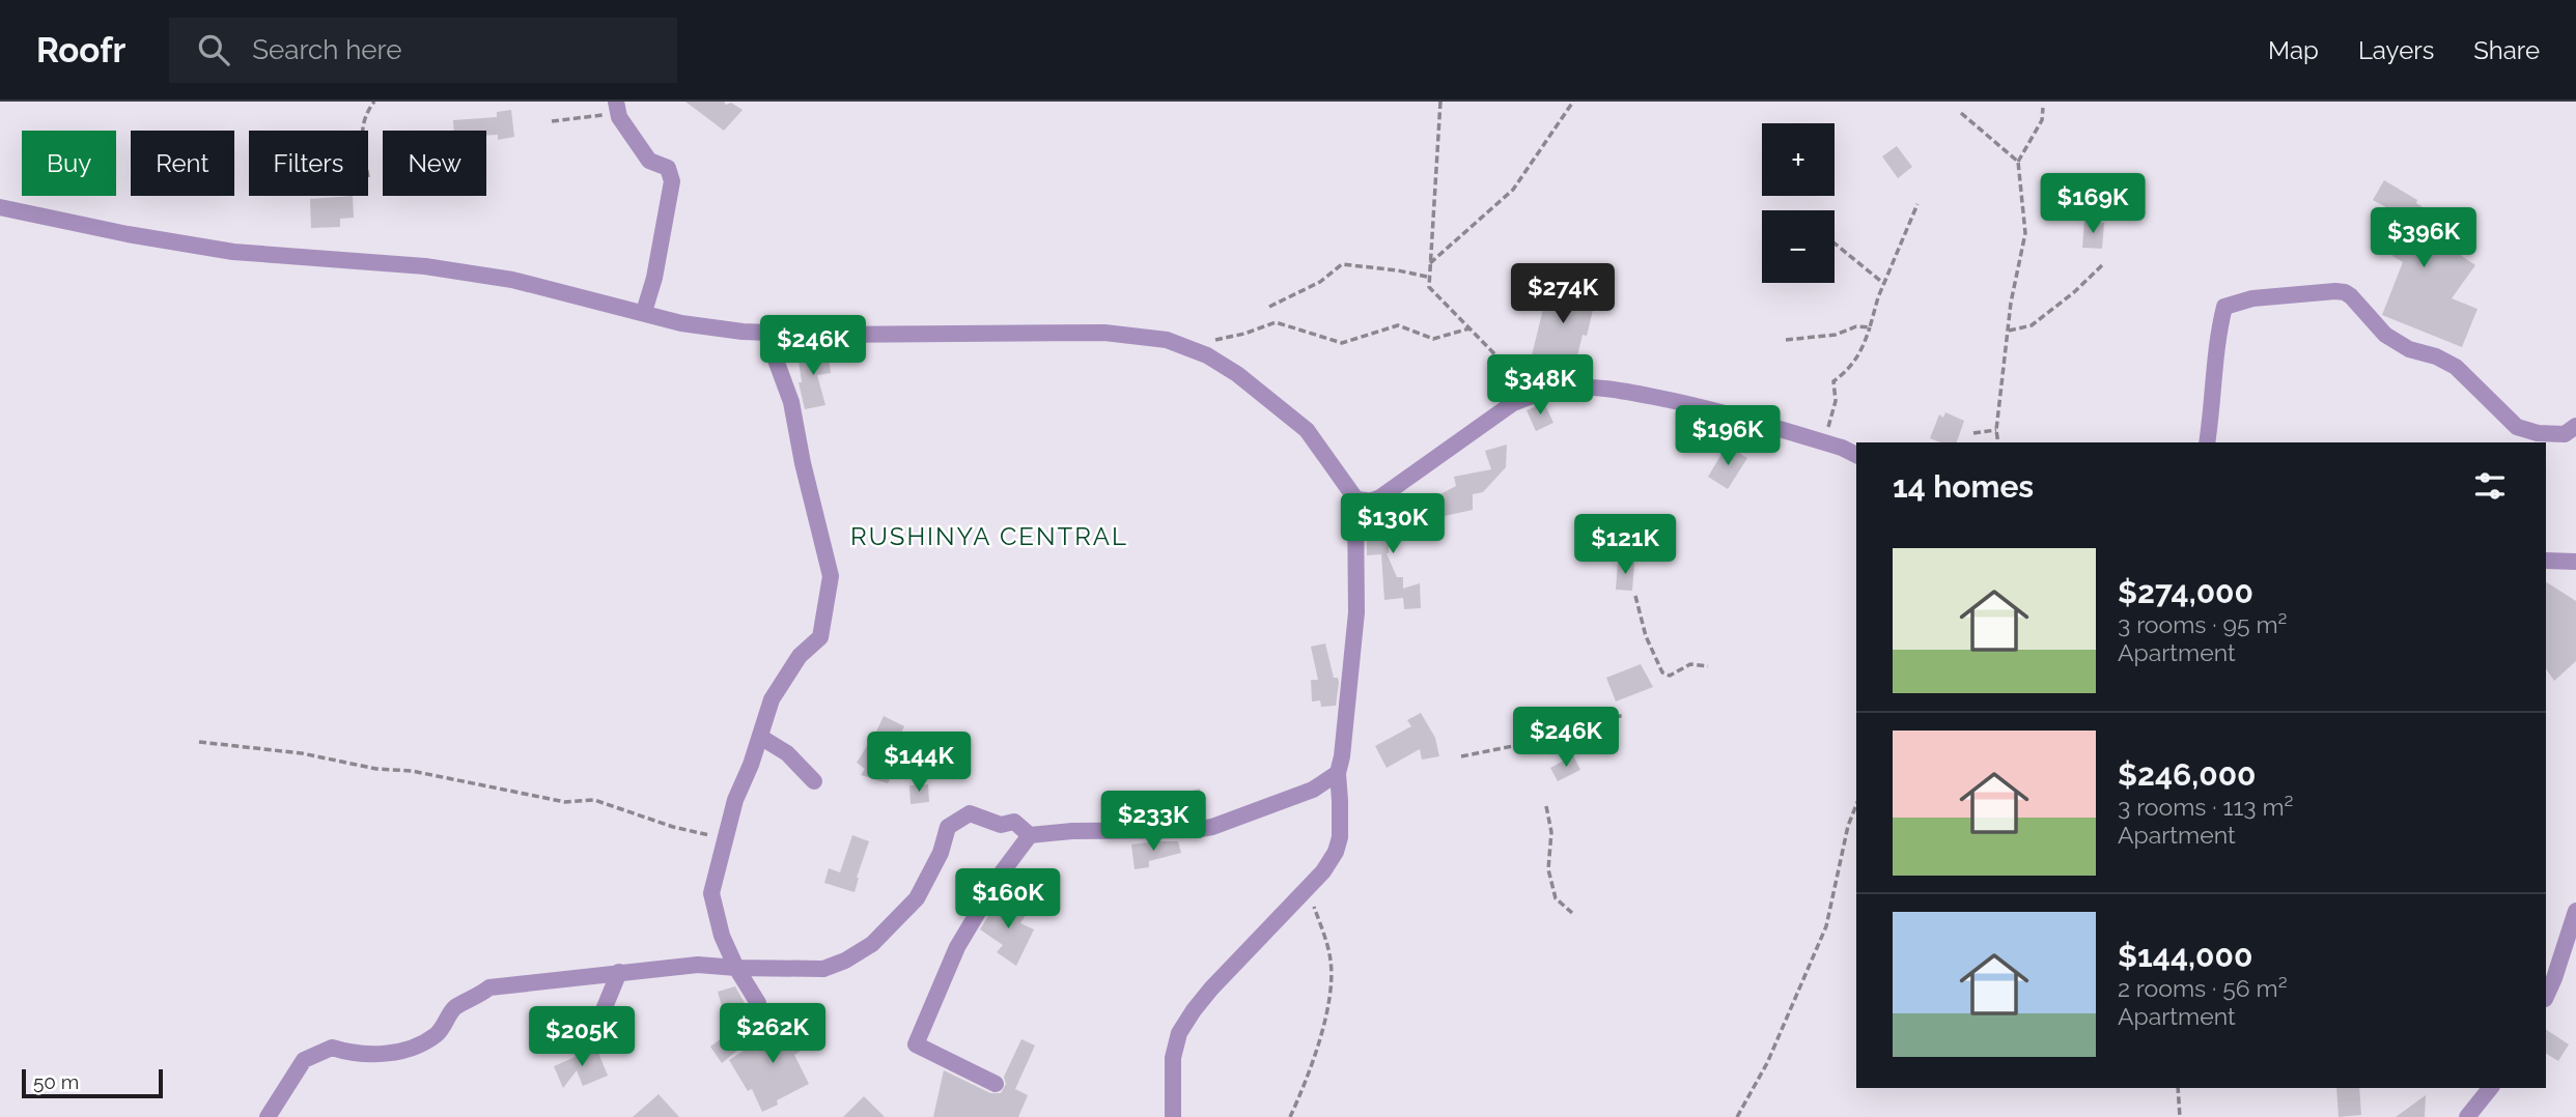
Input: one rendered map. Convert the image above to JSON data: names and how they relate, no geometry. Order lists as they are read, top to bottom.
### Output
{
  "districts": ["RUSHINYA CENTRAL"],
  "scale_bar": "50 m",
  "page": {
    "header": "Roofr",
    "search": "Search here",
    "nav": ["Map", "Layers", "Share"],
    "map_buttons": ["+", "−"],
    "chip": [
      "Buy",
      "Rent",
      "Filters",
      "New"
    ],
    "price": [
      "$169K",
      "$396K",
      "$274K",
      "$246K",
      "$348K",
      "$196K",
      "$130K",
      "$121K",
      "$246K",
      "$144K",
      "$233K",
      "$160K",
      "$262K",
      "$205K"
    ],
    "heading": "14 homes",
    "list": [
      {
        "name": "$274,000",
        "note": "3 rooms · 95 m² · Apartment"
      },
      {
        "name": "$246,000",
        "note": "3 rooms · 113 m² · Apartment"
      },
      {
        "name": "$144,000",
        "note": "2 rooms · 56 m² · Apartment"
      }
    ],
    "scale": "50 m"
  }
}
